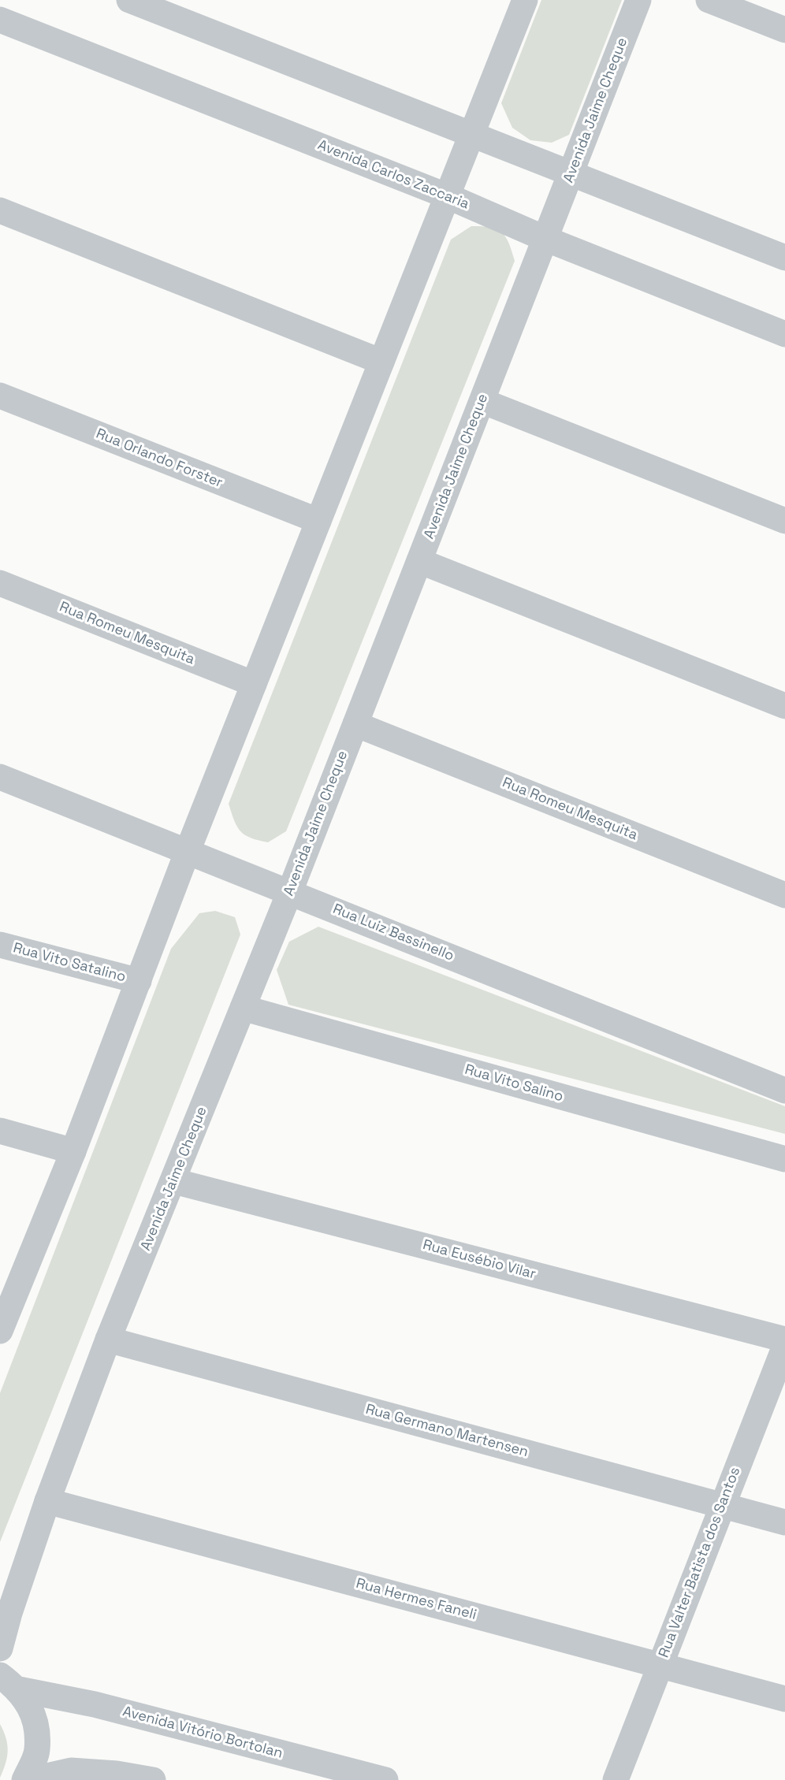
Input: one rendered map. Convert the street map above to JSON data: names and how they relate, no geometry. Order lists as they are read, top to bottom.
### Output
{
  "streets": {
    "street": [
      "Avenida Jaime Cheque",
      "Avenida Carlos Zaccaria",
      "Rua Orlando Forster",
      "Rua Romeu Mesquita",
      "Rua Luiz Bassinello",
      "Rua Vito Satalino",
      "Rua Vito Salino",
      "Rua Eusébio Vilar",
      "Rua Germano Martensen",
      "Rua Valter Batista dos Santos",
      "Rua Hermes Faneli",
      "Avenida Vitório Bortolan"
    ]
  },
  "crossings": [
    ["Avenida Jaime Cheque", "Avenida Carlos Zaccaria"],
    ["Avenida Jaime Cheque", "Rua Romeu Mesquita"],
    ["Avenida Jaime Cheque", "Rua Luiz Bassinello"],
    ["Avenida Jaime Cheque", "Rua Vito Salino"],
    ["Avenida Jaime Cheque", "Rua Eusébio Vilar"],
    ["Avenida Jaime Cheque", "Rua Germano Martensen"],
    ["Avenida Jaime Cheque", "Rua Hermes Faneli"],
    ["Rua Germano Martensen", "Rua Valter Batista dos Santos"],
    ["Rua Valter Batista dos Santos", "Rua Hermes Faneli"]
  ]
}
